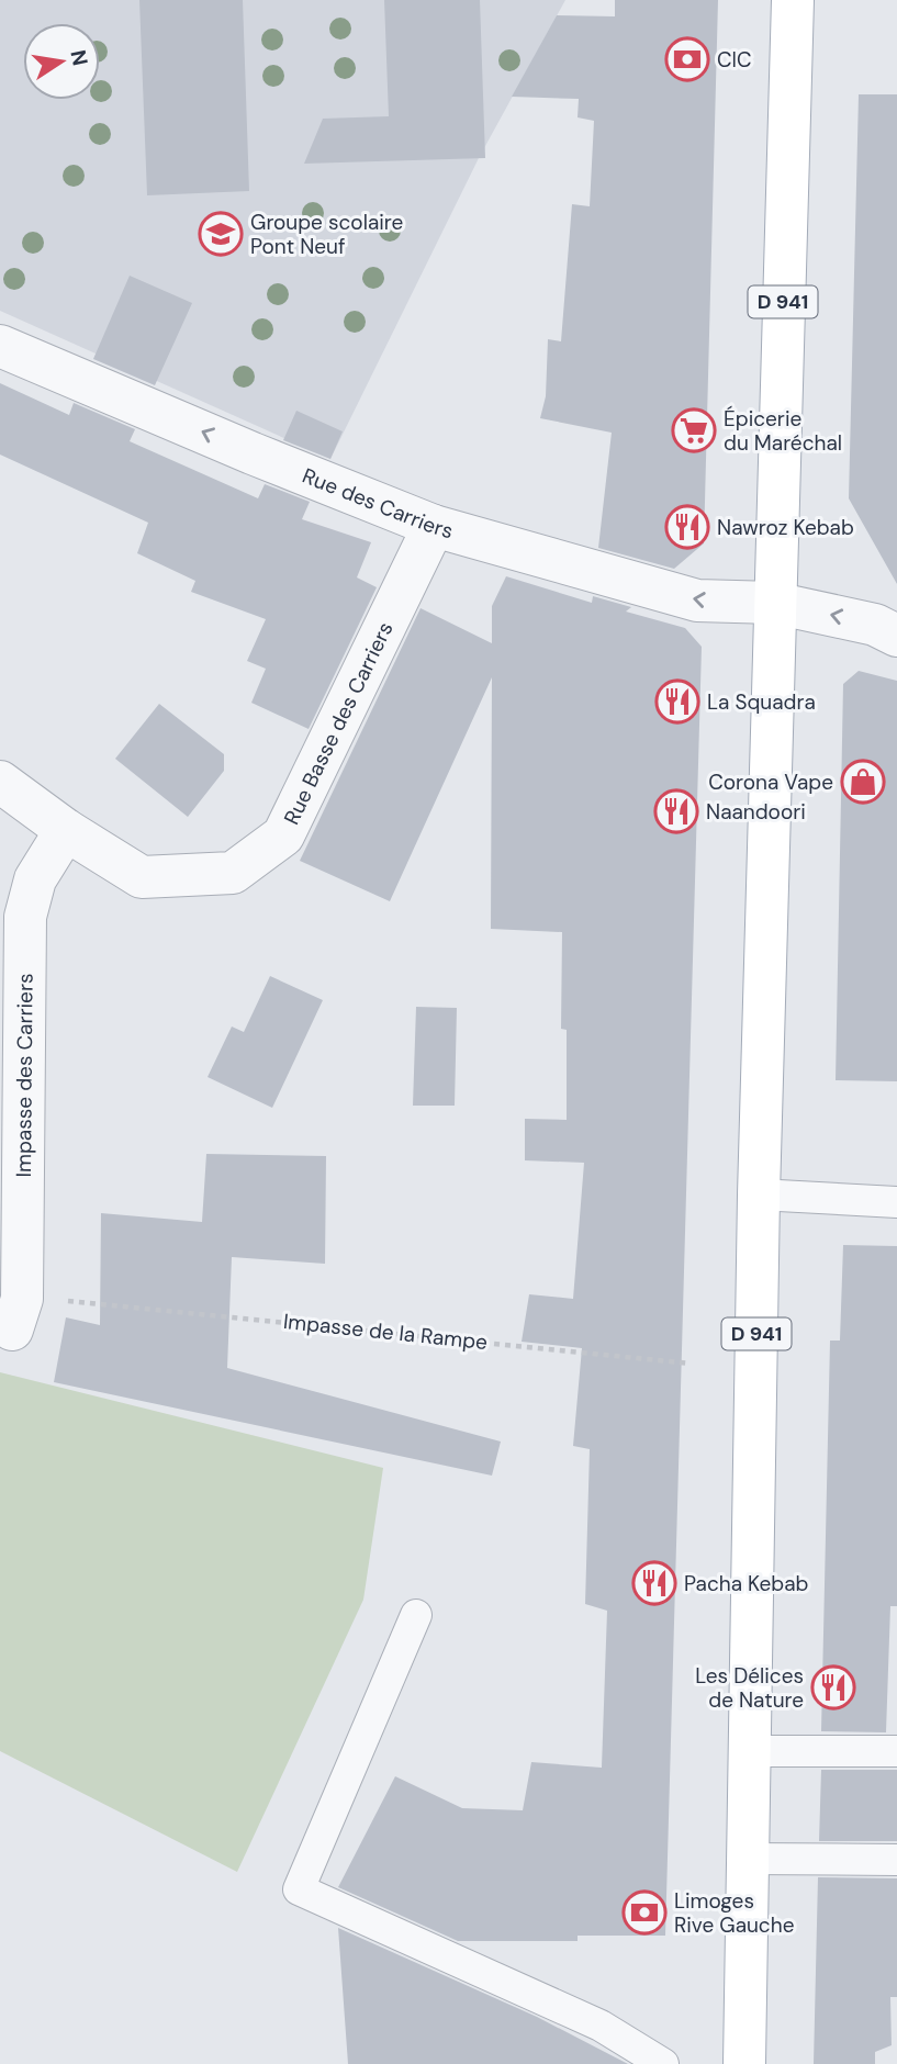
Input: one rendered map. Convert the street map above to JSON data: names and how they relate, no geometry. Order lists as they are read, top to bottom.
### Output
{
  "streets": {
    "main road": ["D 941"],
    "street": ["Rue des Carriers", "Rue Basse des Carriers", "Impasse des Carriers"],
    "path": ["Impasse de la Rampe"]
  },
  "crossings": [
    ["D 941", "Rue des Carriers"],
    ["Rue des Carriers", "Rue Basse des Carriers"],
    ["Rue Basse des Carriers", "Impasse des Carriers"]
  ],
  "one_way": ["Rue des Carriers"],
  "places": {
    "bank": ["CIC", "Limoges Rive Gauche"],
    "school or university": ["Groupe scolaire Pont Neuf"],
    "supermarket": ["Épicerie du Maréchal"],
    "restaurant": [
      "Nawroz Kebab",
      "La Squadra",
      "Naandoori",
      "Pacha Kebab",
      "Les Délices de Nature"
    ],
    "shop": ["Corona Vape"]
  },
  "north": "right"
}
